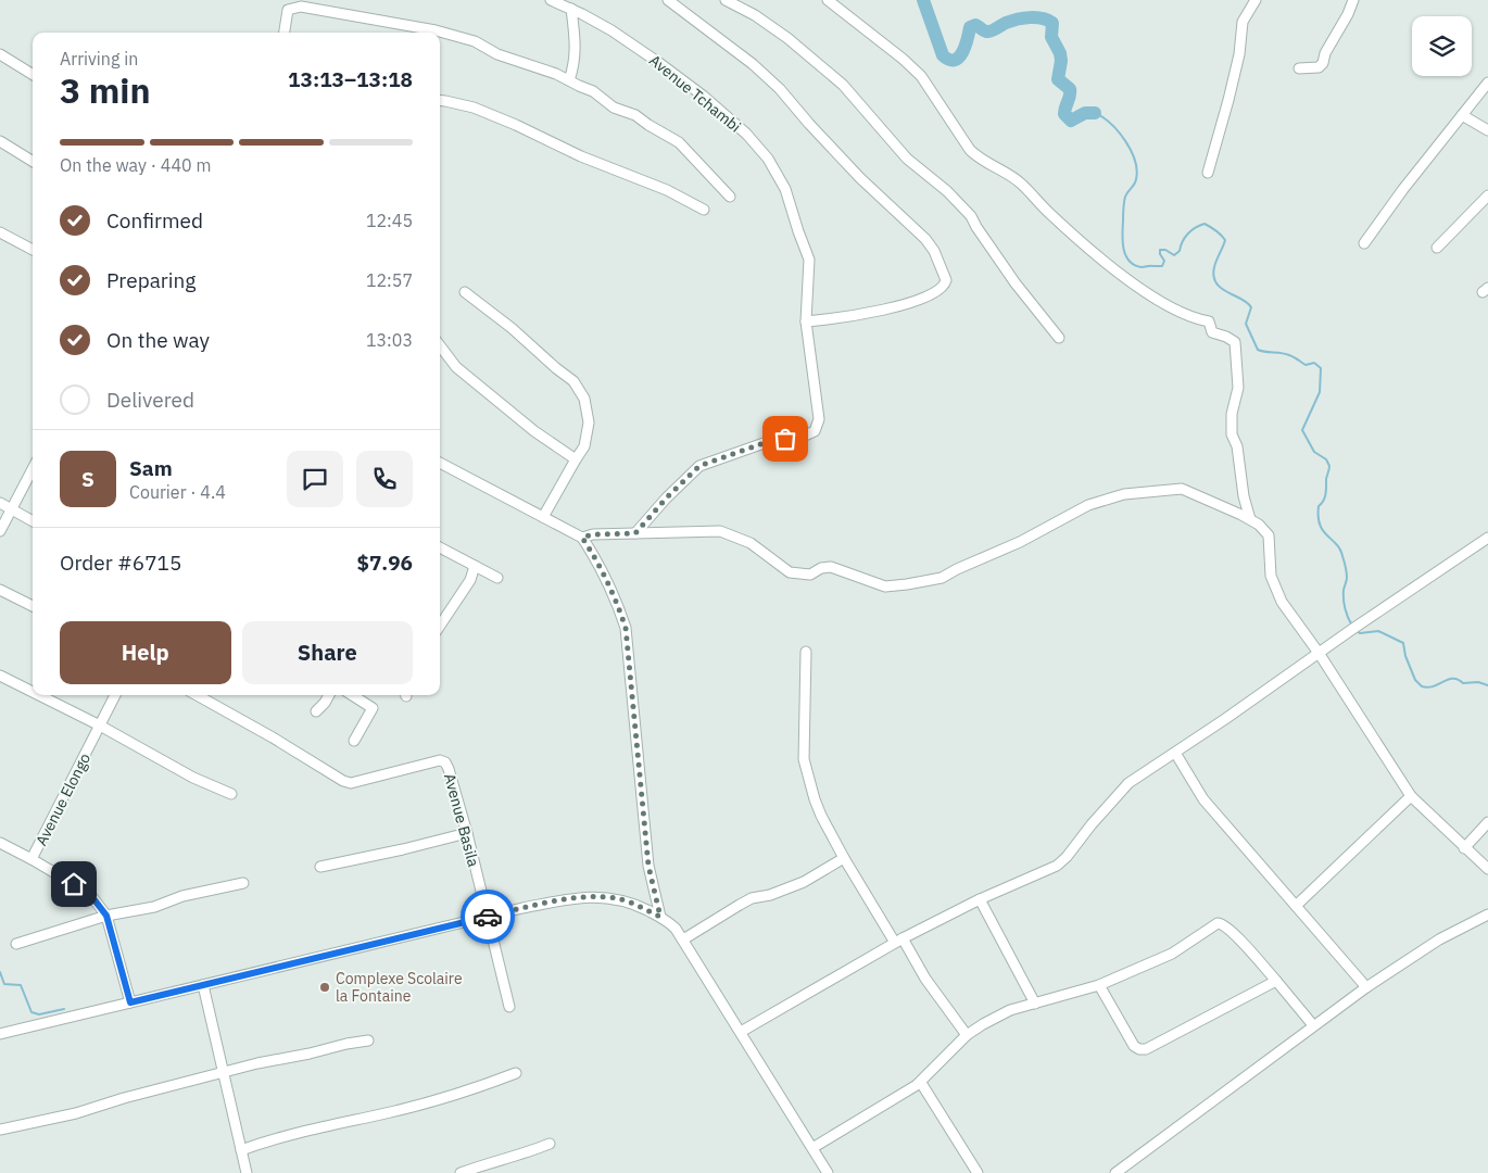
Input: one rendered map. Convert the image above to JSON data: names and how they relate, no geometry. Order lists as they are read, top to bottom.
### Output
{
  "streets": {
    "street": ["Avenue Tchambi", "Avenue Elongo", "Avenue Basila"]
  },
  "places": ["Complexe Scolaire la Fontaine"],
  "page": {
    "heading": ["3 min", "Arriving in", "13:13–13:18"],
    "panel": [
      "Sam",
      "Courier · 4.4",
      "Order #6715",
      "$7.96"
    ],
    "bar": "On the way · 440 m",
    "list": [
      ["Confirmed", "12:45"],
      ["Preparing", "12:57"],
      ["On the way", "13:03"],
      "Delivered"
    ],
    "round": "S",
    "buttons": ["Help", "Share"]
  }
}
